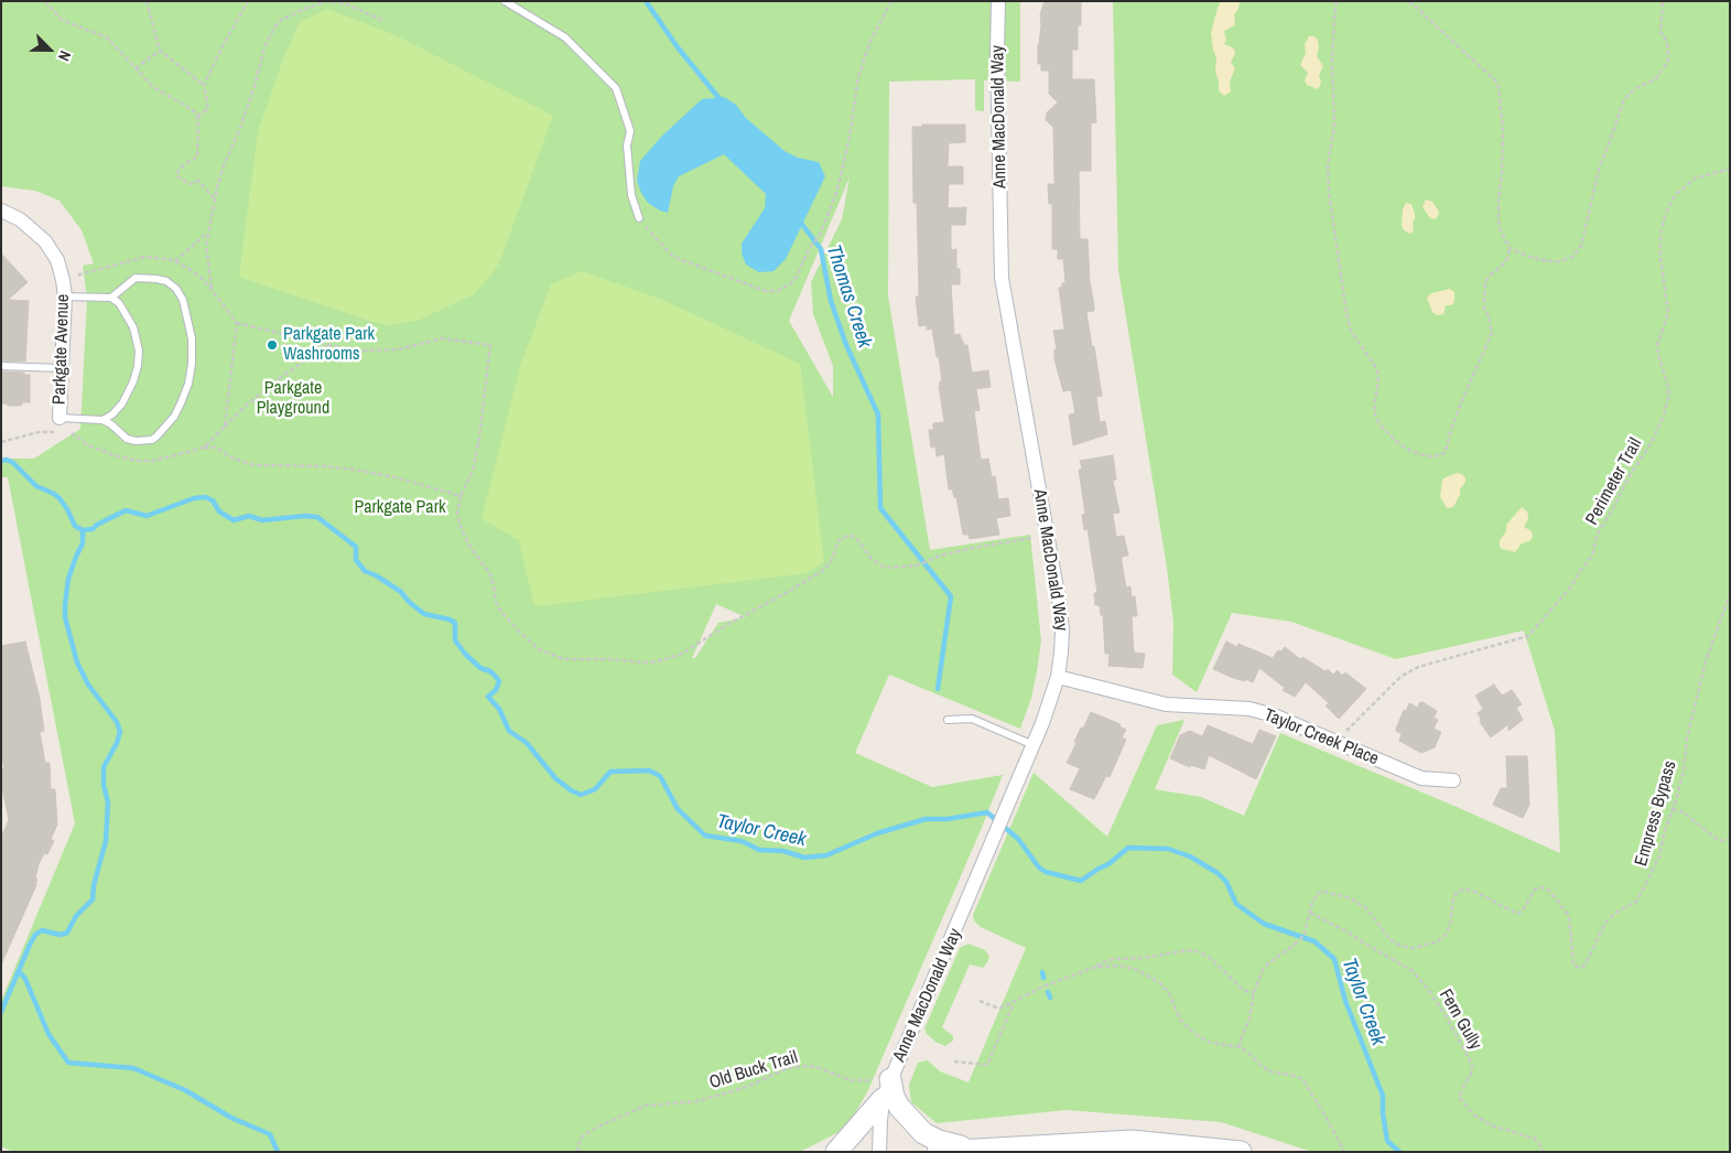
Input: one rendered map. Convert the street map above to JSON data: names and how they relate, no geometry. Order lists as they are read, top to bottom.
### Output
{
  "streets": {
    "street": ["Anne MacDonald Way", "Parkgate Avenue", "Taylor Creek Place"],
    "path": [
      "Perimeter Trail",
      "Empress Bypass",
      "Fern Gully",
      "Old Buck Trail"
    ]
  },
  "crossings": [
    ["Anne MacDonald Way", "Taylor Creek Place"],
    ["Anne MacDonald Way", "Old Buck Trail"],
    ["Perimeter Trail", "Taylor Creek Place"],
    ["Empress Bypass", "Fern Gully"]
  ],
  "water": ["Thomas Creek", "Taylor Creek"],
  "parks": ["Parkgate Playground", "Parkgate Park"],
  "places": ["Parkgate Park Washrooms"],
  "north": "bottom right"
}
